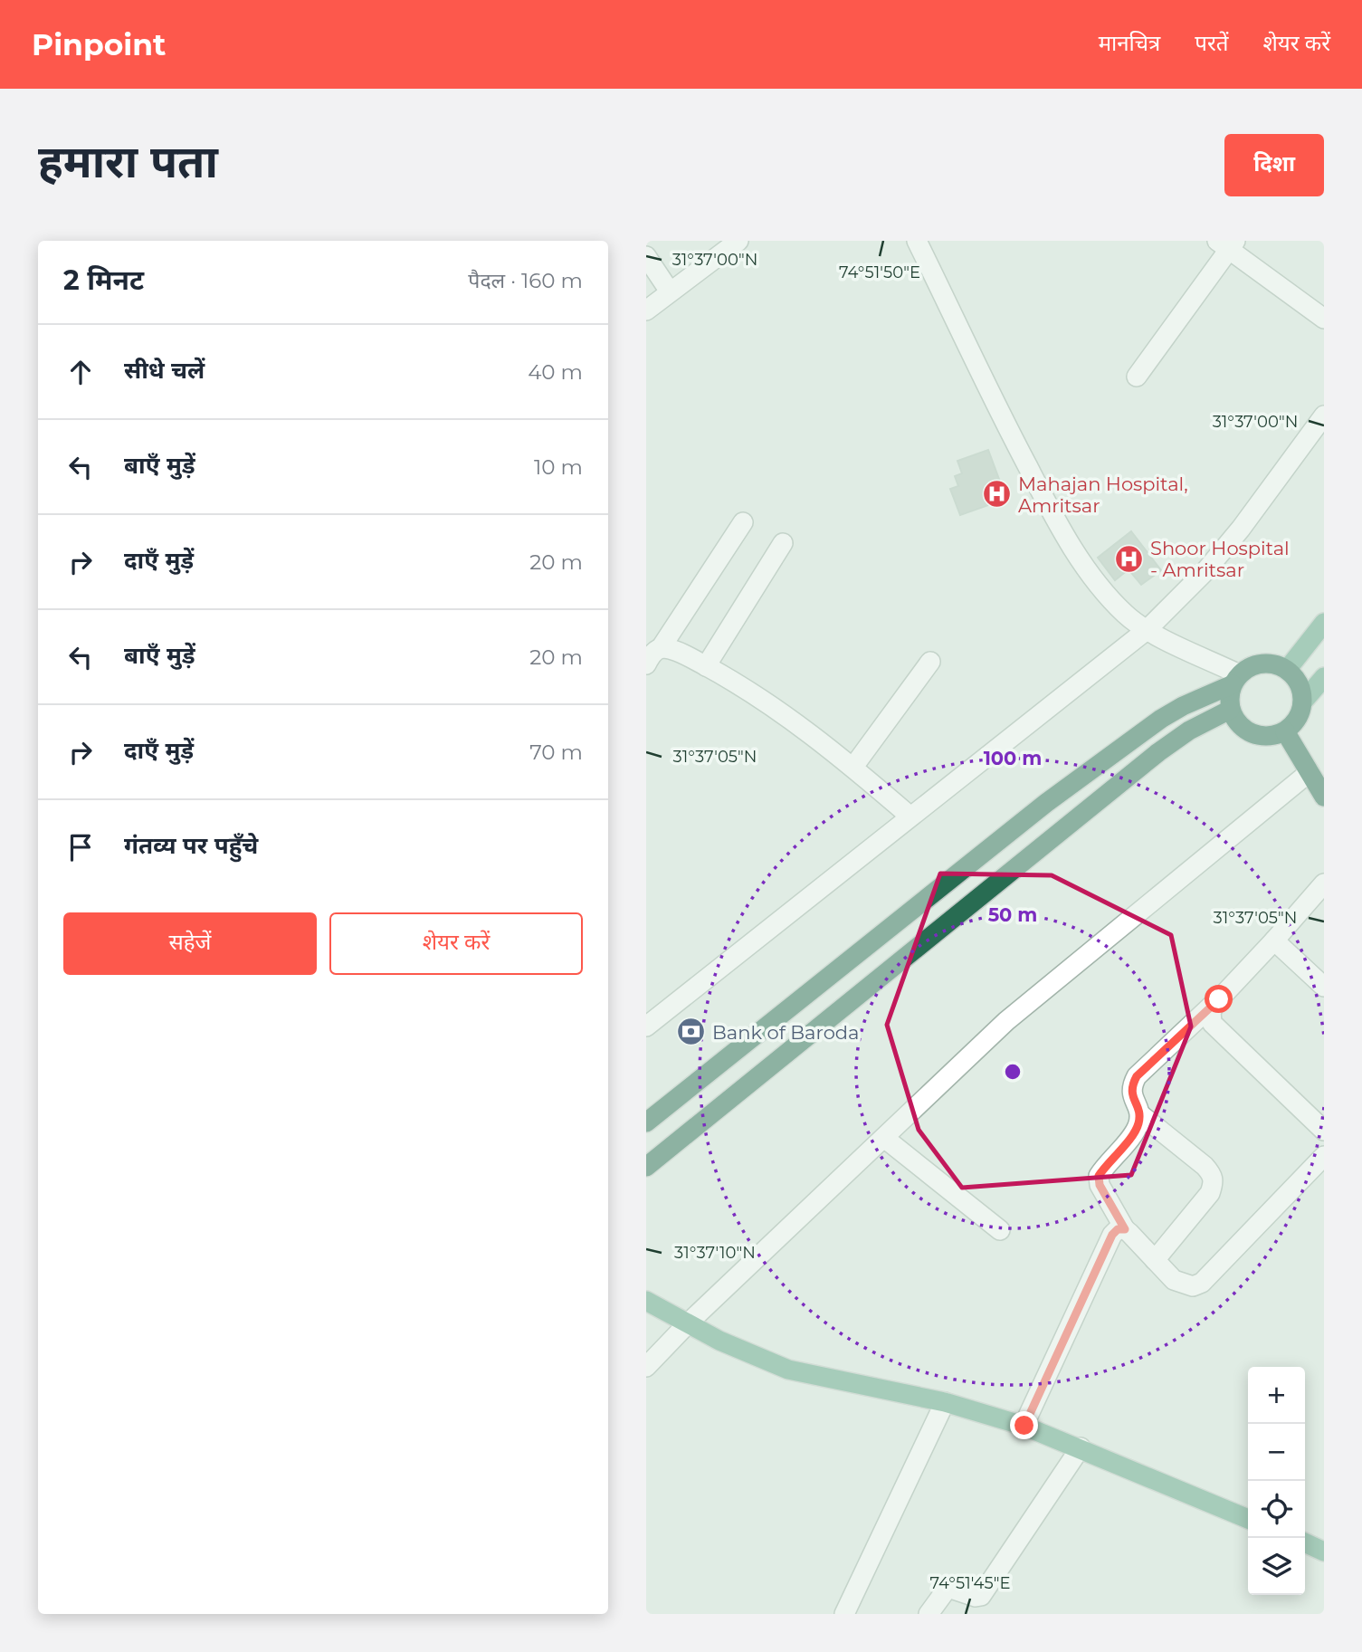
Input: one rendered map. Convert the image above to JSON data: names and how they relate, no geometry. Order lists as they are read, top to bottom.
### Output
{
  "places": {
    "hospital": ["Mahajan Hospital, Amritsar", "Shoor Hospital - Amritsar"],
    "bank": ["Bank of Baroda"]
  },
  "page": {
    "header": "Pinpoint",
    "nav": ["मानचित्र", "परतें", "शेयर करें"],
    "buttons": [
      "दिशा",
      ["सहेजें", "शेयर करें"]
    ],
    "title": "हमारा पता",
    "heading": ["2 मिनट", "पैदल · 160 m"],
    "list": [
      ["सीधे चलें", "40 m"],
      ["बाएँ मुड़ें", "10 m"],
      ["दाएँ मुड़ें", "20 m"],
      ["बाएँ मुड़ें", "20 m"],
      ["दाएँ मुड़ें", "70 m"],
      "गंतव्य पर पहुँचे"
    ],
    "map_buttons": ["+", "−"]
  },
  "coordinates": [
    "31°37'00\"N",
    "74°51'50\"E",
    "31°37'05\"N",
    "31°37'10\"N",
    "74°51'45\"E"
  ],
  "rings": ["100 m", "50 m"]
}
